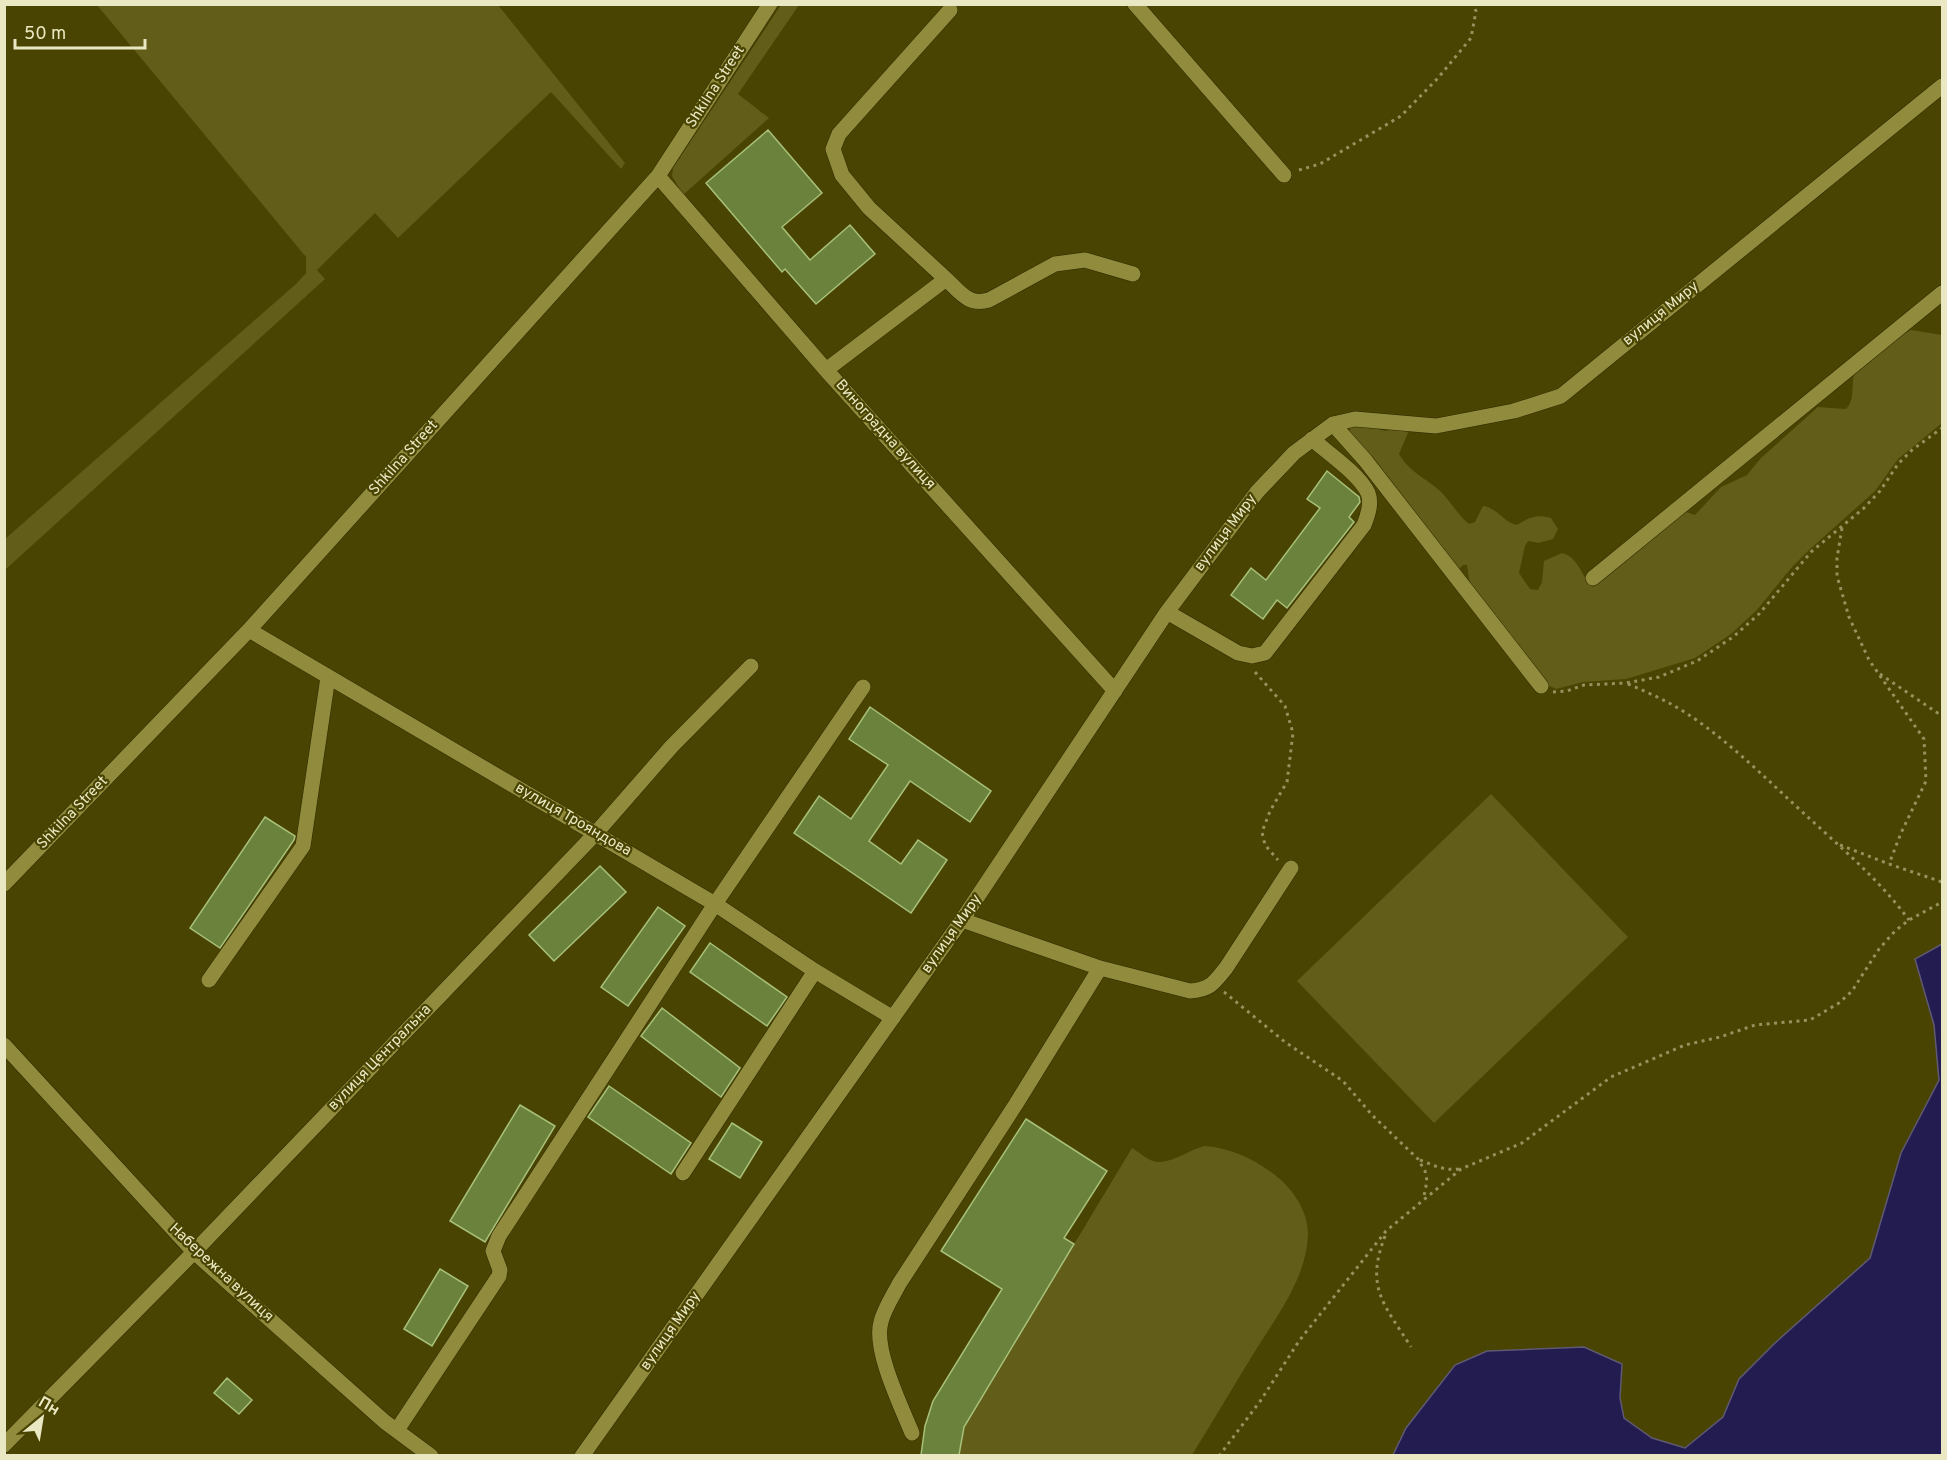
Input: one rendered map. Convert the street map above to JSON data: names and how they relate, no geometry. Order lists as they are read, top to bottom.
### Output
{
  "streets": {
    "street": [
      "Shkilna Street",
      "вулиця Миру",
      "Виноградна вулиця",
      "вулиця Трояндова",
      "вулиця Центральна",
      "Набережна вулиця"
    ]
  },
  "crossings": [
    ["Shkilna Street", "Виноградна вулиця"],
    ["Shkilna Street", "вулиця Трояндова"],
    ["вулиця Миру", "Виноградна вулиця"],
    ["вулиця Миру", "вулиця Трояндова"],
    ["вулиця Трояндова", "вулиця Центральна"],
    ["вулиця Центральна", "Набережна вулиця"]
  ],
  "scale_bar": "50 m",
  "north": "top right"
}
